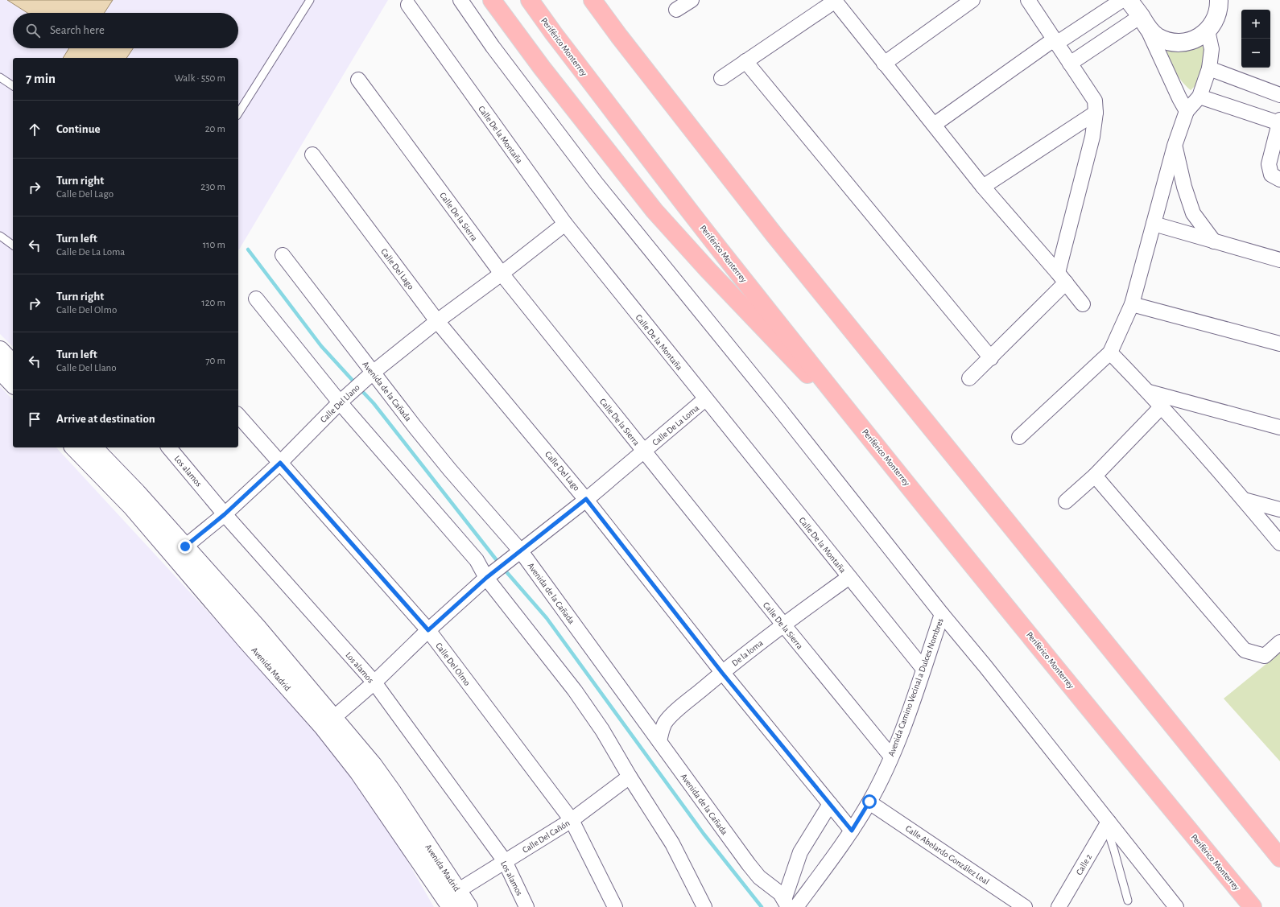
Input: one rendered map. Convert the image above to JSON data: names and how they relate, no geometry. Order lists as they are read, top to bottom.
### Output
{
  "streets": {
    "highway": ["Periférico Monterrey"],
    "street": [
      "Calle De la Montaña",
      "Calle De la Sierra",
      "Calle Del Lago",
      "Avenida de la Cañada",
      "Calle Del Llano",
      "Calle De La Loma",
      "Los alamos",
      "De la loma",
      "Calle Del Olmo",
      "Avenida Madrid",
      "Avenida Camino Vecinal a Dulces Nombres",
      "Calle Del Cañón",
      "Calle Abelardo González Leal",
      "Calle 2"
    ]
  },
  "crossings": [
    ["Calle De la Montaña", "Calle Del Llano"],
    ["Calle De la Montaña", "Calle De La Loma"],
    ["Calle De la Montaña", "De la loma"],
    ["Calle De la Montaña", "Avenida Camino Vecinal a Dulces Nombres"],
    ["Calle De la Sierra", "Calle Del Llano"],
    ["Calle De la Sierra", "Calle De La Loma"],
    ["Calle De la Sierra", "De la loma"],
    ["Calle De la Sierra", "Avenida Camino Vecinal a Dulces Nombres"],
    ["Calle Del Lago", "Calle Del Llano"],
    ["Calle Del Lago", "Calle De La Loma"],
    ["Calle Del Lago", "De la loma"],
    ["Calle Del Lago", "Avenida Camino Vecinal a Dulces Nombres"],
    ["Avenida de la Cañada", "Calle Del Llano"],
    ["Avenida de la Cañada", "Calle De La Loma"],
    ["Avenida de la Cañada", "De la loma"],
    ["Avenida de la Cañada", "Avenida Camino Vecinal a Dulces Nombres"],
    ["Calle Del Llano", "Los alamos"],
    ["Calle Del Llano", "Calle Del Olmo"],
    ["Calle Del Llano", "Avenida Madrid"],
    ["Calle De La Loma", "Los alamos"],
    ["Calle De La Loma", "Calle Del Olmo"],
    ["Calle De La Loma", "Avenida Madrid"],
    ["Los alamos", "Calle Del Cañón"],
    ["Calle Del Olmo", "Calle Del Cañón"],
    ["Avenida Madrid", "Calle Del Cañón"],
    ["Avenida Camino Vecinal a Dulces Nombres", "Calle Abelardo González Leal"]
  ],
  "page": {
    "map_buttons": ["+", "−"],
    "search": "Search here",
    "heading": ["7 min", "Walk · 550 m"],
    "list": [
      ["Continue", "20 m"],
      ["Turn right", "Calle Del Lago", "230 m"],
      ["Turn left", "Calle De La Loma", "110 m"],
      ["Turn right", "Calle Del Olmo", "120 m"],
      ["Turn left", "Calle Del Llano", "70 m"],
      "Arrive at destination"
    ]
  }
}
